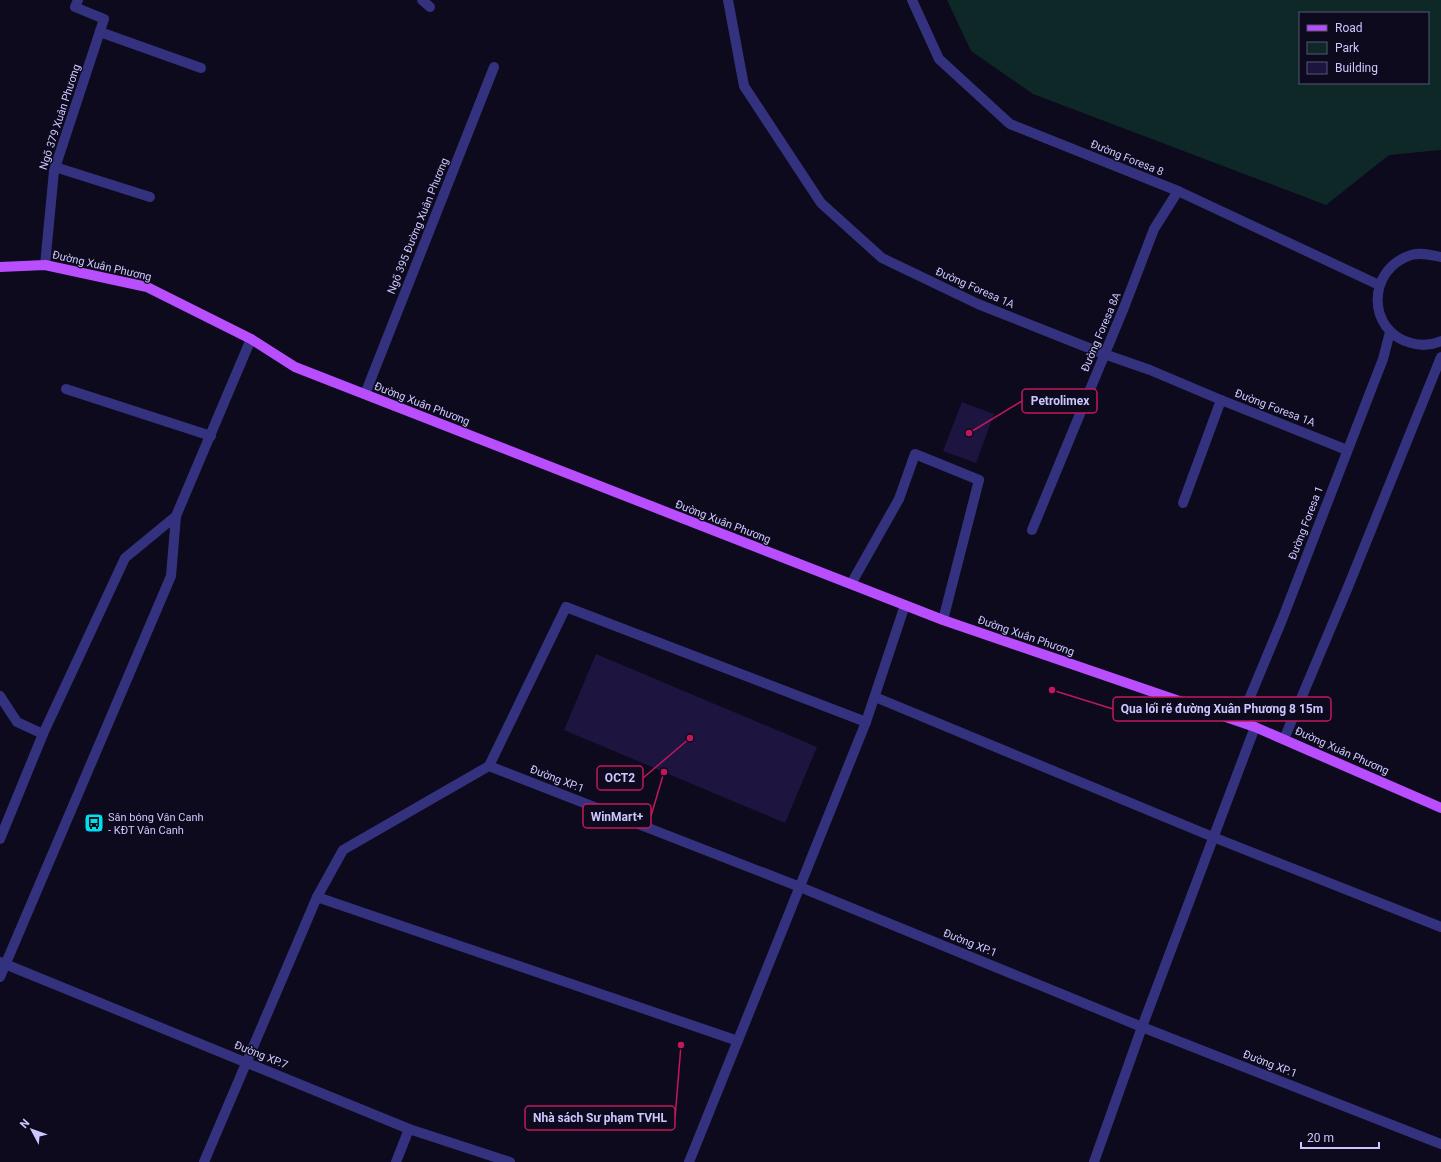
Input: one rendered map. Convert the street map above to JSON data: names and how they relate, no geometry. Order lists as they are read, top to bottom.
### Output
{
  "streets": {
    "main road": ["Đường Xuân Phương"],
    "street": [
      "Ngõ 379 Xuân Phương",
      "Đường Foresa 8",
      "Ngõ 395 Đường Xuân Phương",
      "Đường Foresa 1A",
      "Đường Foresa 8A",
      "Đường Foresa 1",
      "Đường XP.1",
      "Đường XP.7"
    ]
  },
  "crossings": [
    ["Ngõ 379 Xuân Phương", "Đường Xuân Phương"],
    ["Đường Foresa 8", "Đường Foresa 8A"],
    ["Ngõ 395 Đường Xuân Phương", "Đường Xuân Phương"],
    ["Đường Xuân Phương", "Đường Foresa 1"],
    ["Đường Foresa 1A", "Đường Foresa 8A"],
    ["Đường Foresa 1A", "Đường Foresa 1"]
  ],
  "places": {
    "other": [
      "Petrolimex",
      "Qua lối rẽ đường Xuân Phương 8 15m",
      "OCT2",
      "WinMart+",
      "Nhà sách Sư phạm TVHL"
    ],
    "bus stop": ["Sân bóng Vân Canh - KĐT Vân Canh"]
  },
  "legend": ["Road", "Park", "Building"],
  "scale_bar": "20 m",
  "north": "top left"
}
